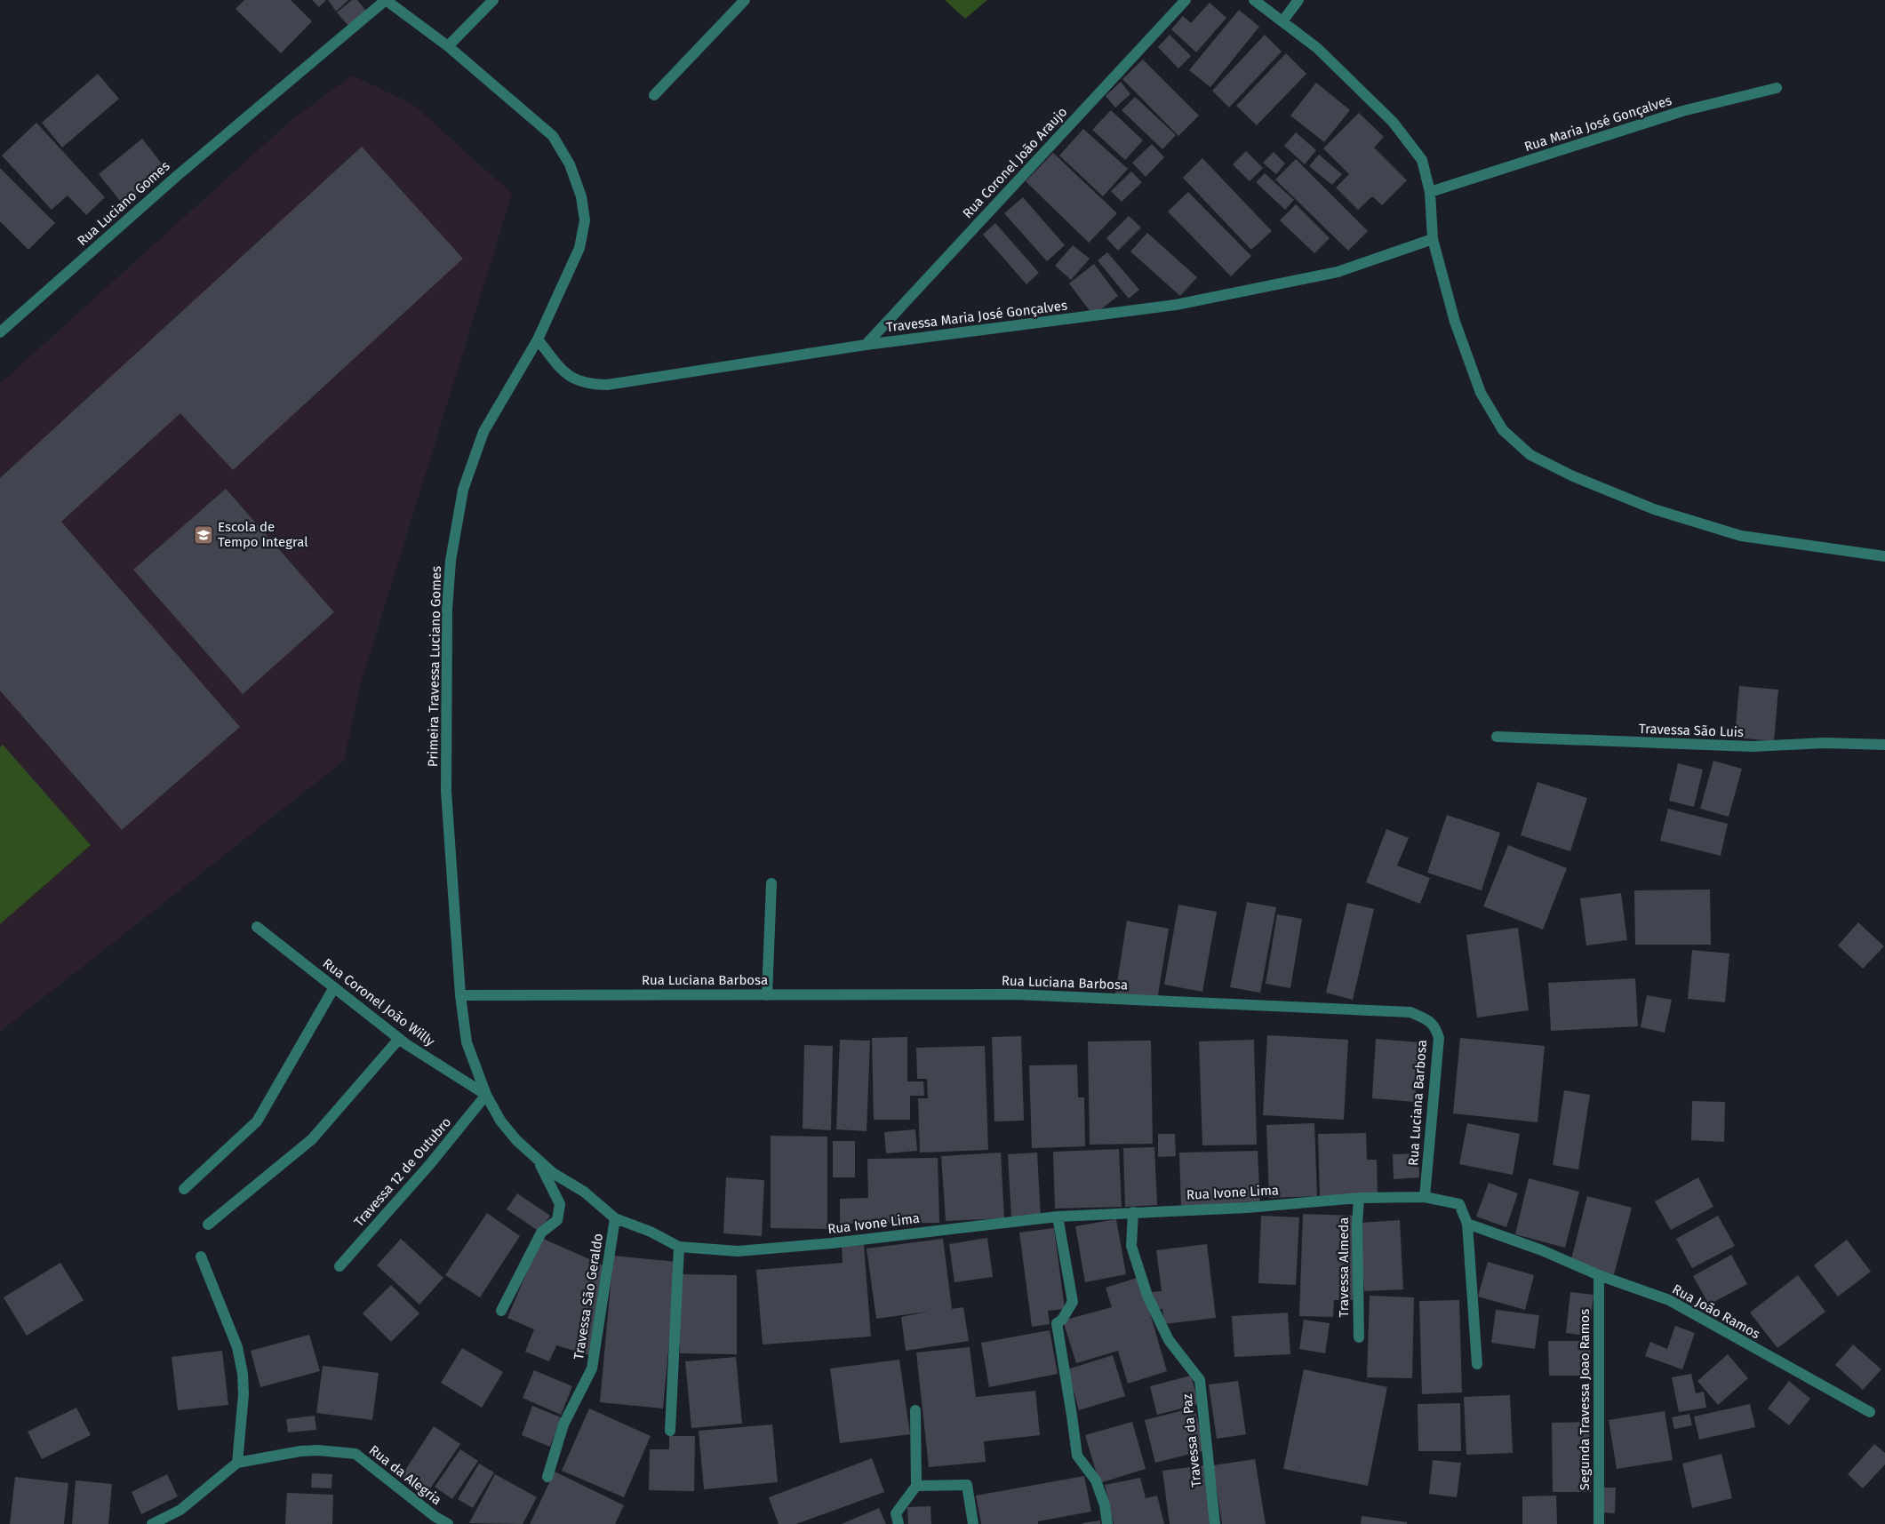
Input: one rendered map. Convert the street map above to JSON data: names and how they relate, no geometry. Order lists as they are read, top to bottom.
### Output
{
  "streets": {
    "street": [
      "Rua Maria José Gonçalves",
      "Rua Coronel João Araujo",
      "Rua Luciano Gomes",
      "Travessa Maria José Gonçalves",
      "Primeira Travessa Luciano Gomes",
      "Travessa São Luis",
      "Rua Luciana Barbosa",
      "Rua Coronel João Willy",
      "Travessa 12 de Outubro",
      "Rua Ivone Lima",
      "Travessa Almeda",
      "Travessa São Geraldo",
      "Rua João Ramos",
      "Segunda Travessa Joao Ramos",
      "Travessa da Paz",
      "Rua da Alegria"
    ]
  },
  "crossings": [
    ["Rua Coronel João Araujo", "Travessa Maria José Gonçalves"],
    ["Rua Luciano Gomes", "Primeira Travessa Luciano Gomes"],
    ["Travessa Maria José Gonçalves", "Primeira Travessa Luciano Gomes"],
    ["Primeira Travessa Luciano Gomes", "Rua Luciana Barbosa"],
    ["Primeira Travessa Luciano Gomes", "Rua Ivone Lima"],
    ["Rua Luciana Barbosa", "Rua Ivone Lima"],
    ["Rua Coronel João Willy", "Travessa 12 de Outubro"],
    ["Rua Coronel João Willy", "Rua Ivone Lima"],
    ["Travessa 12 de Outubro", "Rua Ivone Lima"],
    ["Rua Ivone Lima", "Travessa Almeda"],
    ["Rua Ivone Lima", "Travessa São Geraldo"],
    ["Rua Ivone Lima", "Travessa da Paz"],
    ["Rua João Ramos", "Segunda Travessa Joao Ramos"]
  ],
  "places": {
    "school or university": ["Escola de Tempo Integral"]
  }
}
